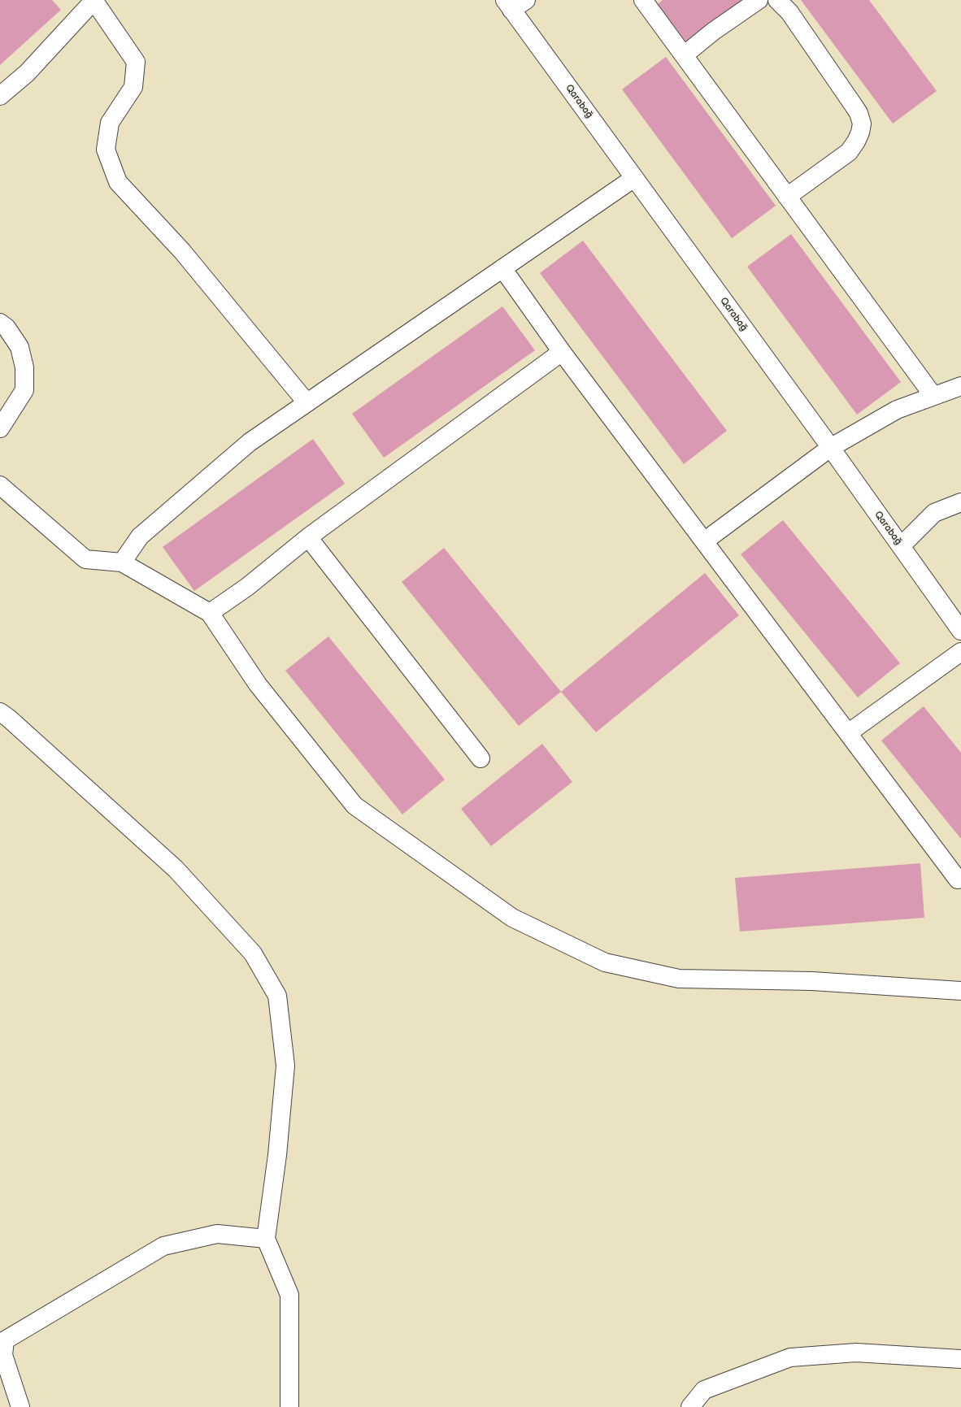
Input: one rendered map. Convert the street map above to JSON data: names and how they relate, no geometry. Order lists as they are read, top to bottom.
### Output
{
  "streets": {
    "street": ["Qarabağ"]
  }
}
